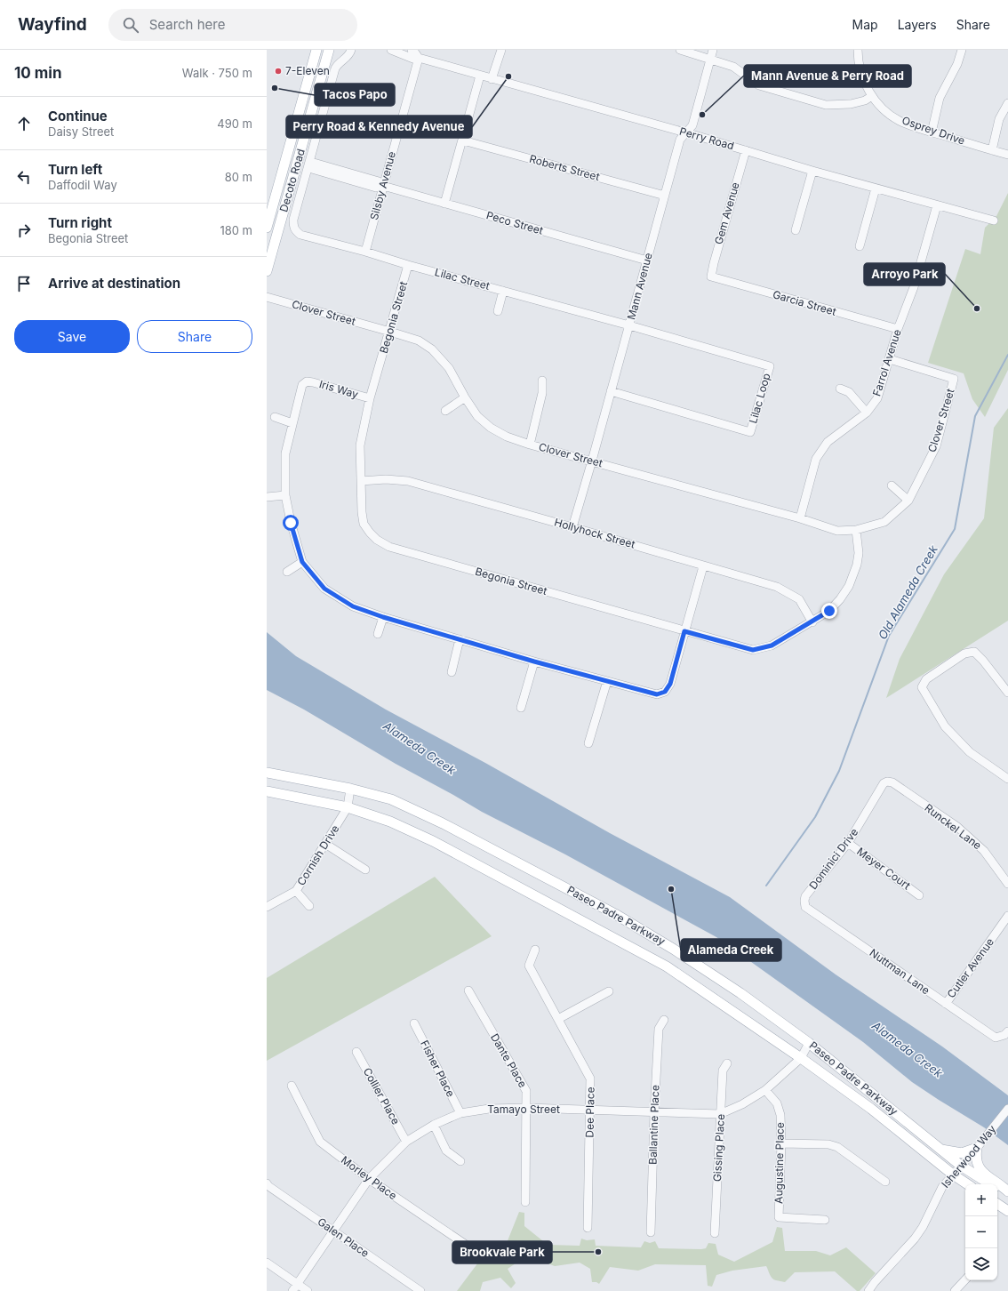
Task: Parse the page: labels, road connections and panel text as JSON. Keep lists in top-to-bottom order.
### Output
{
  "streets": {
    "main road": ["Decoto Road", "Paseo Padre Parkway"],
    "street": [
      "Osprey Drive",
      "Perry Road",
      "Roberts Street",
      "Silsby Avenue",
      "Gem Avenue",
      "Peco Street",
      "Lilac Street",
      "Mann Avenue",
      "Garcia Street",
      "Clover Street",
      "Begonia Street",
      "Farrol Avenue",
      "Iris Way",
      "Lilac Loop",
      "Hollyhock Street",
      "Runckel Lane",
      "Cornish Drive",
      "Dominici Drive",
      "Meyer Court",
      "Cutler Avenue",
      "Nuttman Lane",
      "Dante Place",
      "Fisher Place",
      "Collier Place",
      "Tamayo Street",
      "Dee Place",
      "Ballantine Place",
      "Gissing Place",
      "Isherwood Way",
      "Augustine Place",
      "Morley Place",
      "Galen Place"
    ]
  },
  "crossings": [
    ["Perry Road", "Silsby Avenue"],
    ["Perry Road", "Gem Avenue"],
    ["Perry Road", "Mann Avenue"],
    ["Perry Road", "Farrol Avenue"],
    ["Roberts Street", "Mann Avenue"],
    ["Decoto Road", "Peco Street"],
    ["Decoto Road", "Lilac Street"],
    ["Silsby Avenue", "Peco Street"],
    ["Silsby Avenue", "Lilac Street"],
    ["Gem Avenue", "Garcia Street"],
    ["Peco Street", "Mann Avenue"],
    ["Lilac Street", "Mann Avenue"],
    ["Lilac Street", "Begonia Street"],
    ["Lilac Street", "Lilac Loop"],
    ["Mann Avenue", "Clover Street"],
    ["Mann Avenue", "Lilac Loop"],
    ["Mann Avenue", "Hollyhock Street"],
    ["Garcia Street", "Farrol Avenue"],
    ["Clover Street", "Begonia Street"],
    ["Clover Street", "Farrol Avenue"],
    ["Begonia Street", "Iris Way"],
    ["Begonia Street", "Hollyhock Street"],
    ["Runckel Lane", "Dominici Drive"],
    ["Cornish Drive", "Paseo Padre Parkway"],
    ["Dominici Drive", "Meyer Court"],
    ["Dominici Drive", "Nuttman Lane"],
    ["Paseo Padre Parkway", "Tamayo Street"],
    ["Paseo Padre Parkway", "Isherwood Way"],
    ["Cutler Avenue", "Nuttman Lane"],
    ["Dante Place", "Tamayo Street"],
    ["Fisher Place", "Tamayo Street"],
    ["Collier Place", "Tamayo Street"],
    ["Tamayo Street", "Dee Place"],
    ["Tamayo Street", "Ballantine Place"],
    ["Tamayo Street", "Gissing Place"],
    ["Tamayo Street", "Augustine Place"],
    ["Tamayo Street", "Morley Place"],
    ["Tamayo Street", "Galen Place"]
  ],
  "water": ["Old Alameda Creek", "Alameda Creek"],
  "places": [
    "7-Eleven",
    "Perry Road & Kennedy Avenue",
    "Tacos Papo",
    "Mann Avenue & Perry Road",
    "Arroyo Park",
    "Alameda Creek",
    "Brookvale Park"
  ],
  "page": {
    "header": "Wayfind",
    "search": "Search here",
    "nav": ["Map", "Layers", "Share"],
    "heading": ["10 min", "Walk · 750 m"],
    "list": [
      ["Continue", "Daisy Street", "490 m"],
      ["Turn left", "Daffodil Way", "80 m"],
      ["Turn right", "Begonia Street", "180 m"],
      "Arrive at destination"
    ],
    "buttons": ["Save", "Share"],
    "map_buttons": ["+", "−"]
  }
}
